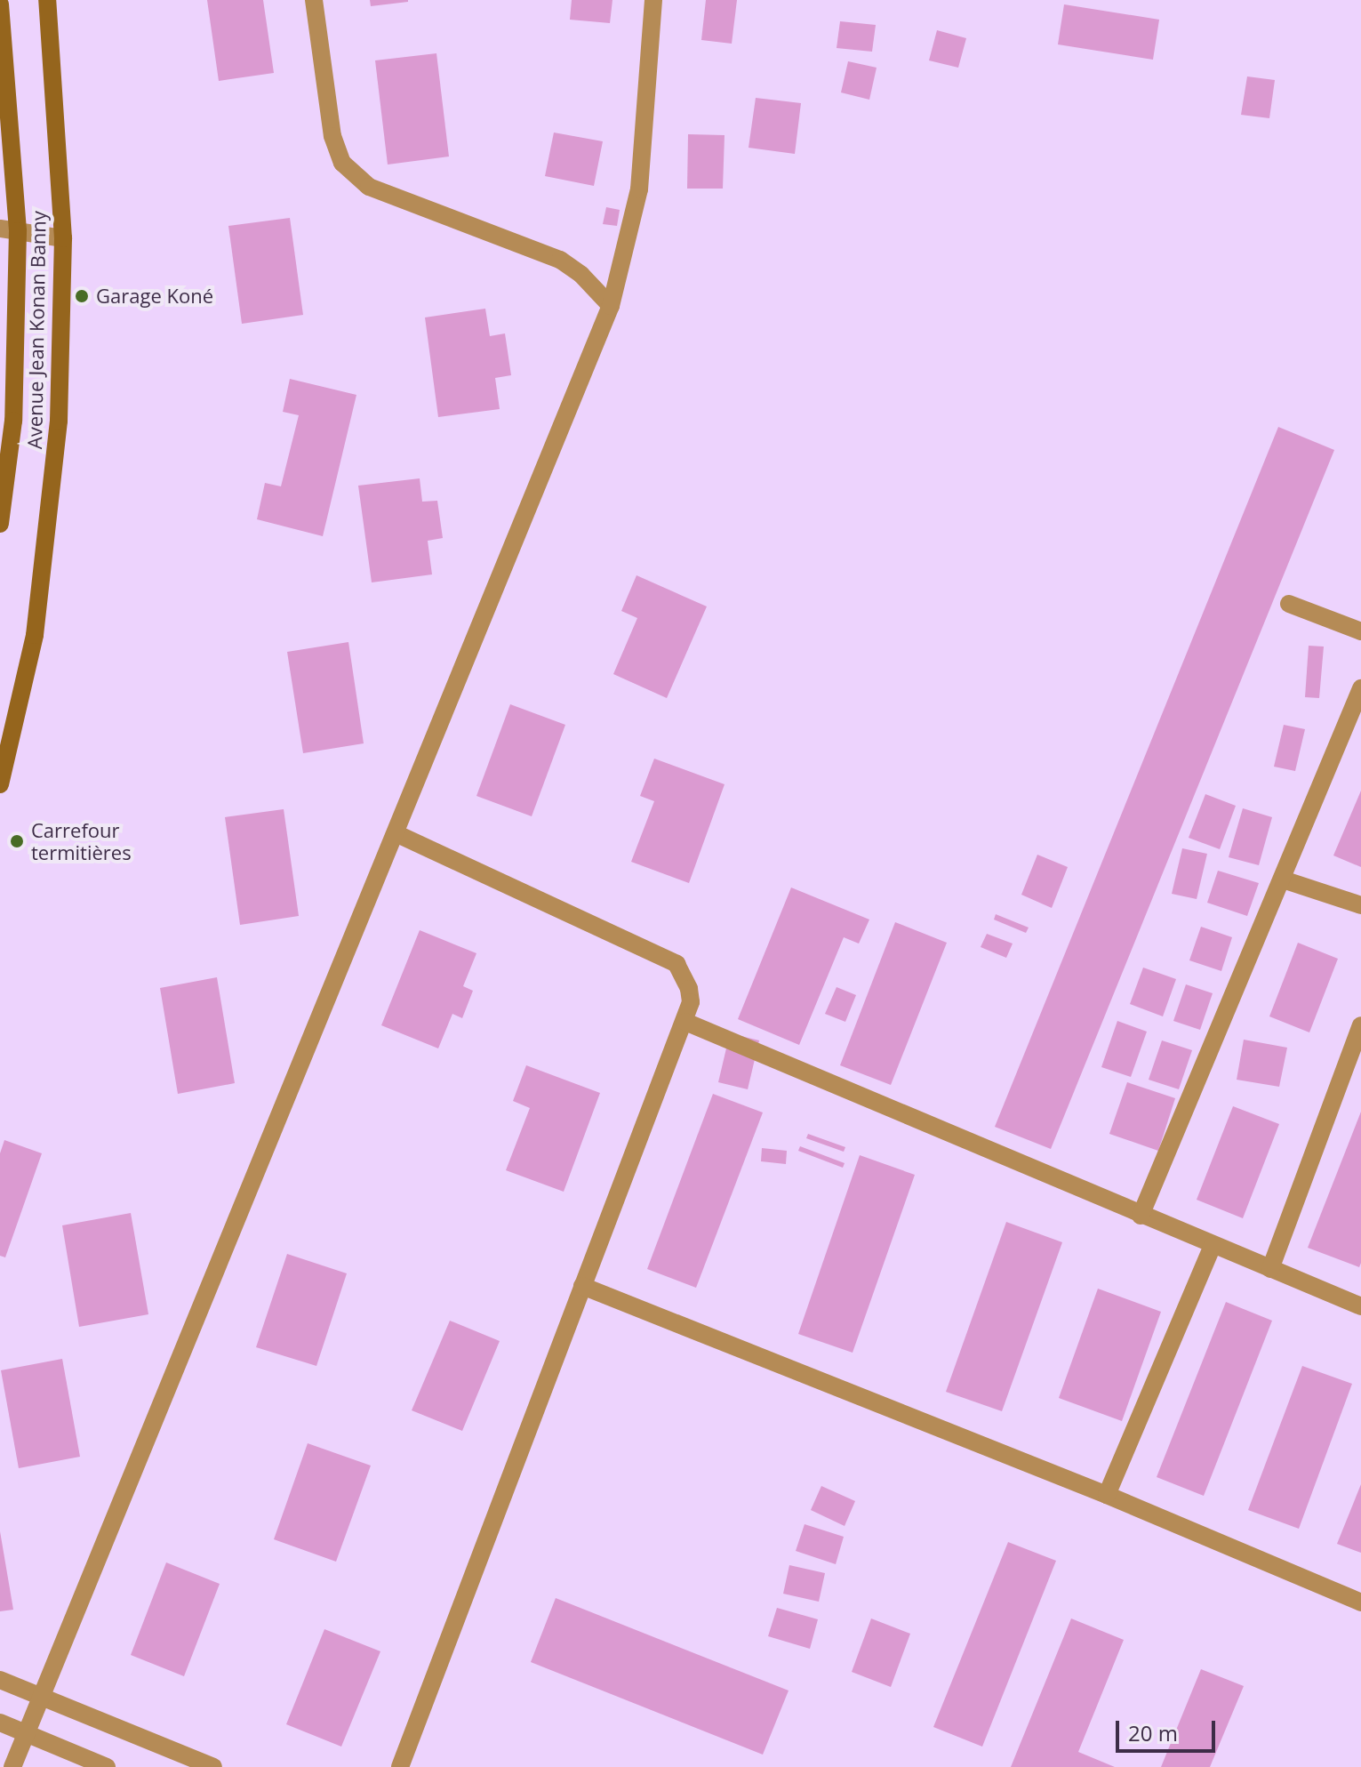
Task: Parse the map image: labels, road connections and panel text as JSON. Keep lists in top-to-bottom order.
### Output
{
  "streets": {
    "street": ["Avenue Jean Konan Banny"]
  },
  "places": ["Garage Koné", "Carrefour termitières"],
  "scale_bar": "20 m"
}
